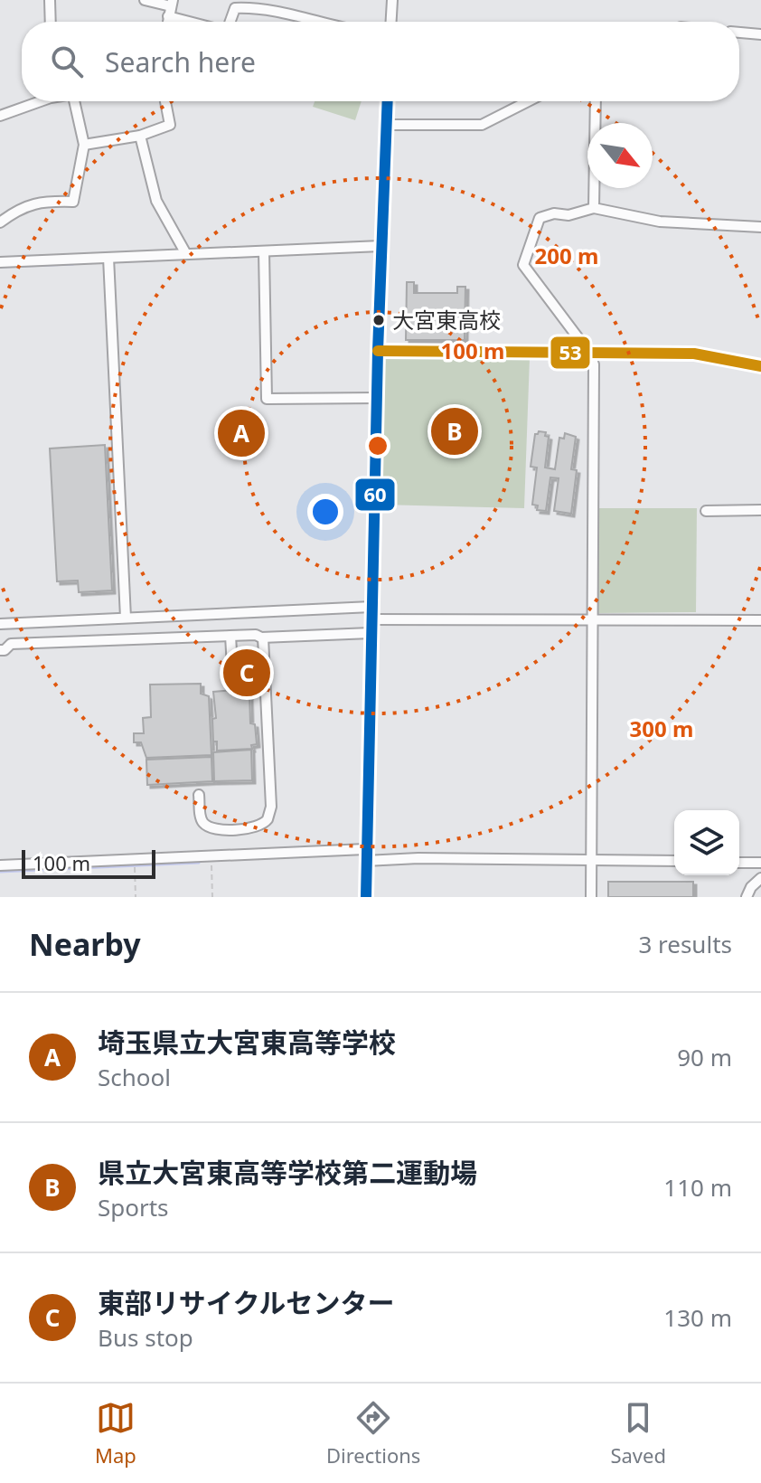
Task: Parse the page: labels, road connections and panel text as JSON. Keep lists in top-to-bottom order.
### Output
{
  "places": ["大宮東高校"],
  "lines": ["transit line 60", "transit line 53"],
  "scale_bar": "100 m",
  "north": "bottom right",
  "page": {
    "search": "Search here",
    "pins": ["B", "A", "C"],
    "scale": "100 m",
    "heading": ["Nearby", "3 results"],
    "list": [
      {
        "mark": "A",
        "name": "埼玉県立大宮東高等学校",
        "note": "School",
        "value": "90 m"
      },
      {
        "mark": "B",
        "name": "県立大宮東高等学校第二運動場",
        "note": "Sports",
        "value": "110 m"
      },
      {
        "mark": "C",
        "name": "東部リサイクルセンター",
        "note": "Bus stop",
        "value": "130 m"
      }
    ],
    "nav": ["Map", "Directions", "Saved"]
  },
  "rings": ["200 m", "100 m", "300 m"]
}
